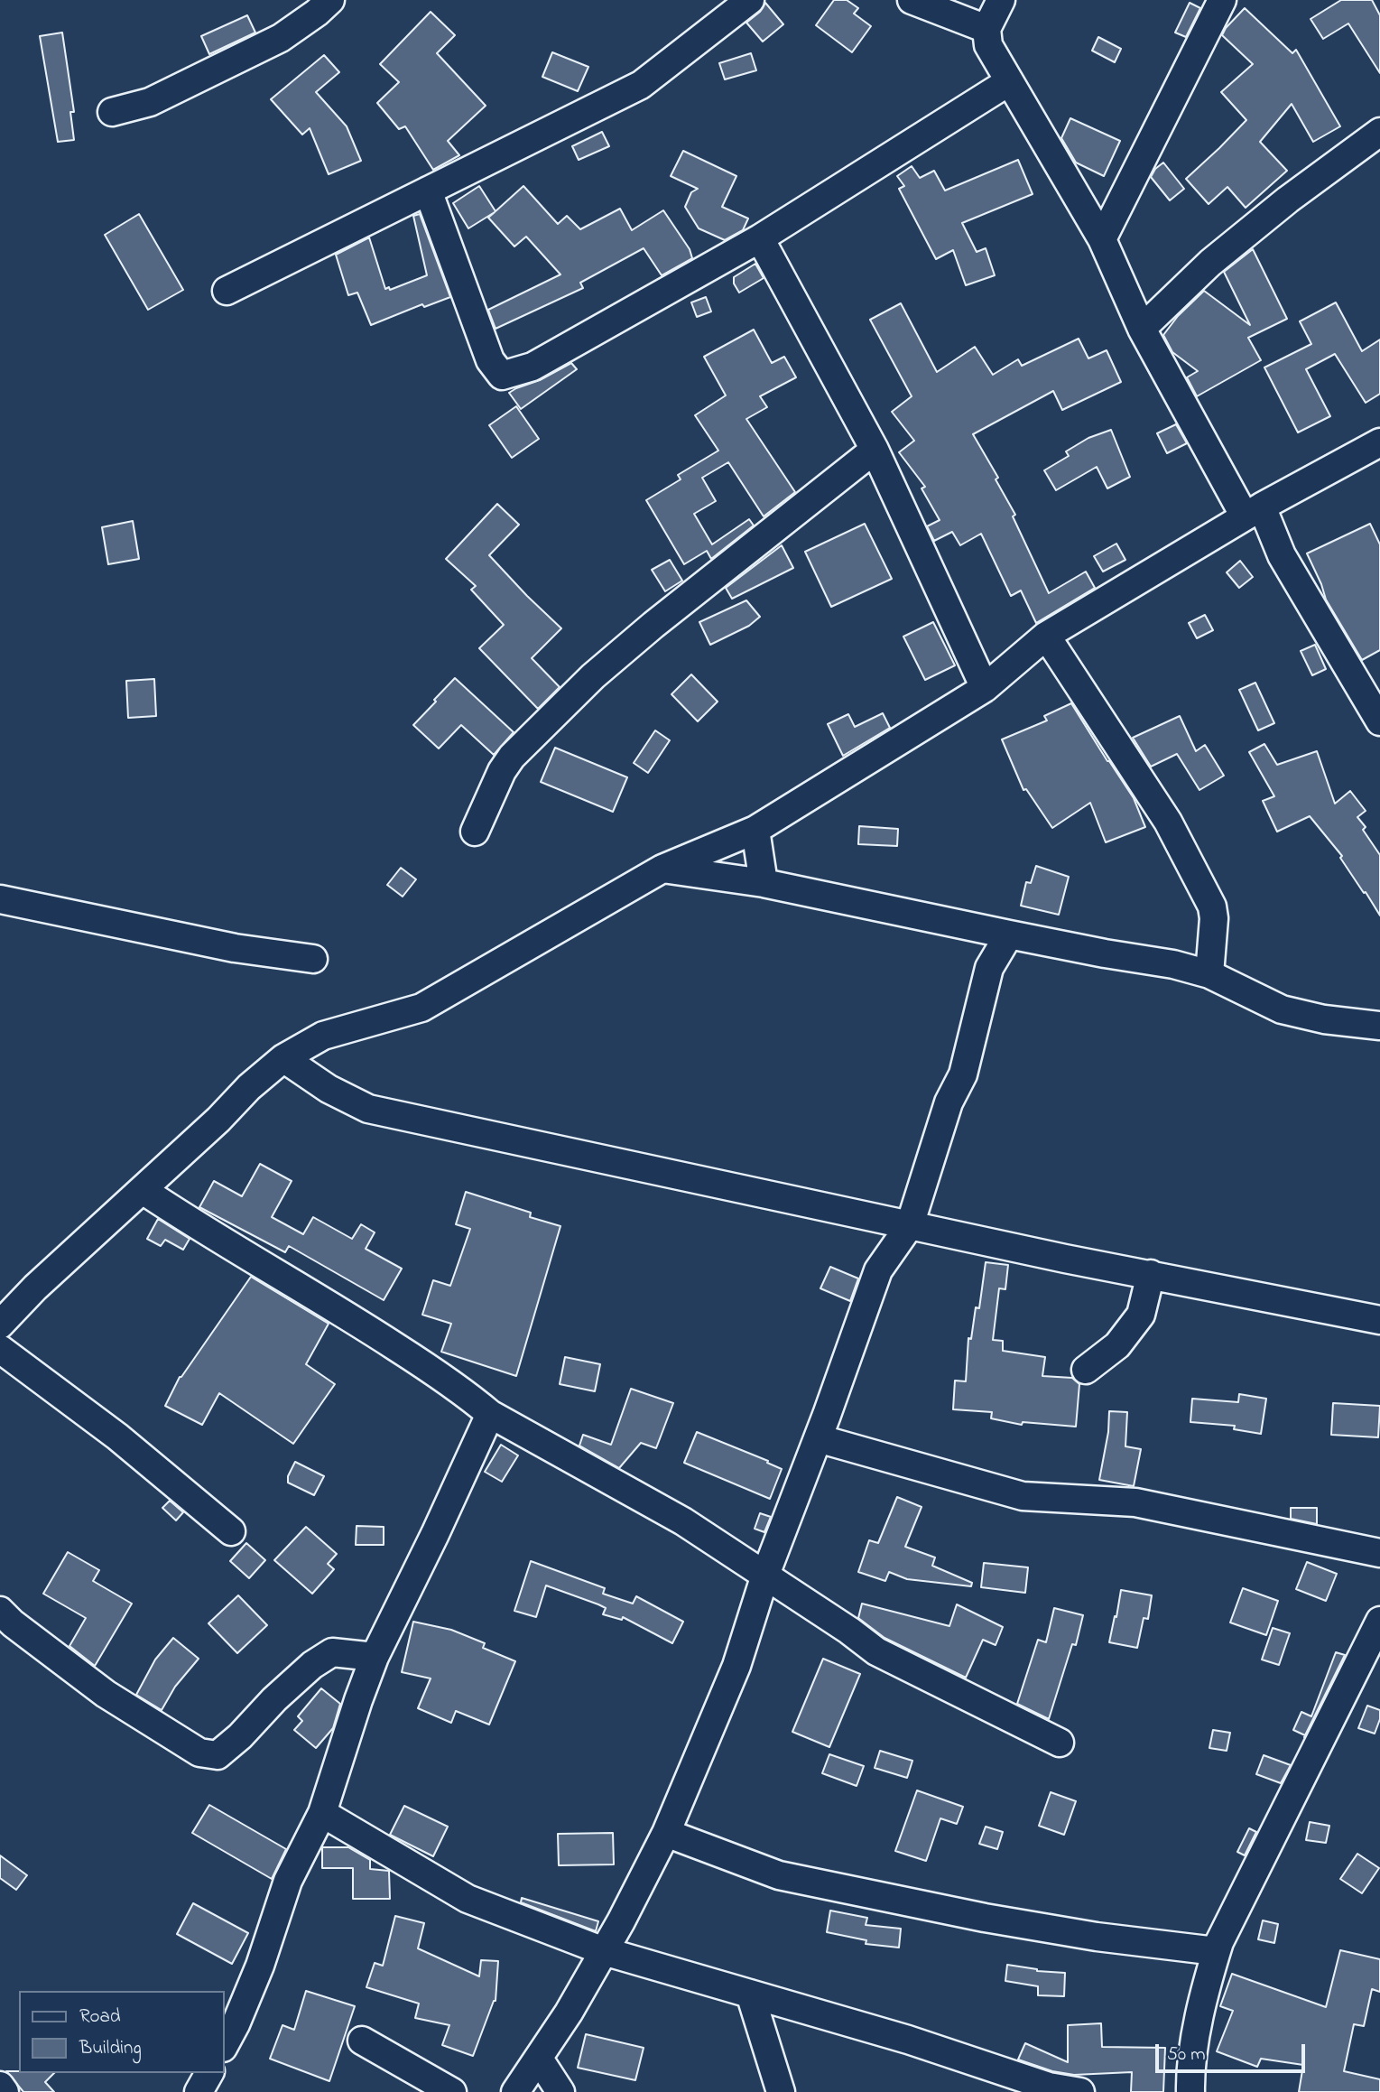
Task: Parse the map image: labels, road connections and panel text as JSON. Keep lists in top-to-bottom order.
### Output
{
  "legend": ["Road", "Building"],
  "scale_bar": "50 m"
}
